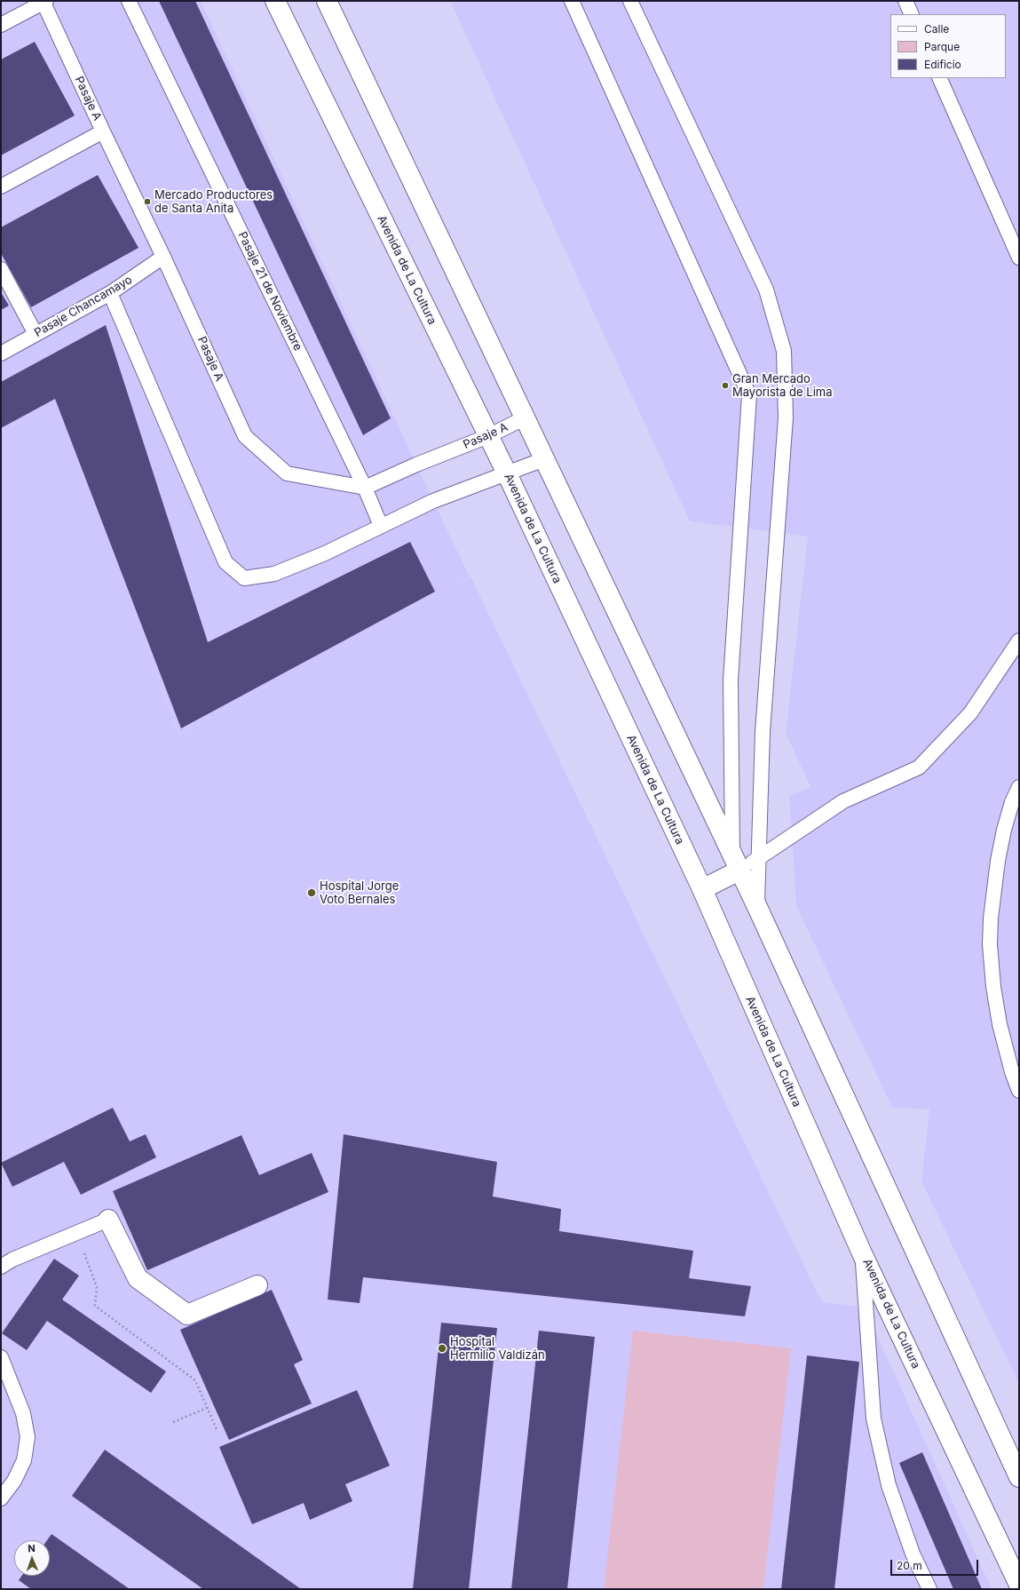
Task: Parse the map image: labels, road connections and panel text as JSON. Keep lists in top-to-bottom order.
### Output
{
  "streets": {
    "main road": ["Avenida de La Cultura"],
    "lane": ["Pasaje A", "Pasaje 21 de Noviembre", "Pasaje Chancamayo"]
  },
  "crossings": [
    ["Pasaje A", "Avenida de La Cultura"],
    ["Pasaje A", "Pasaje 21 de Noviembre"],
    ["Pasaje A", "Pasaje Chancamayo"]
  ],
  "places": [
    "Mercado Productores de Santa Anita",
    "Gran Mercado Mayorista de Lima",
    "Hospital Jorge Voto Bernales",
    "Hospital Hermilio Valdizán"
  ],
  "legend": ["Calle", "Parque", "Edificio"],
  "scale_bar": "20 m",
  "north": "top"
}
